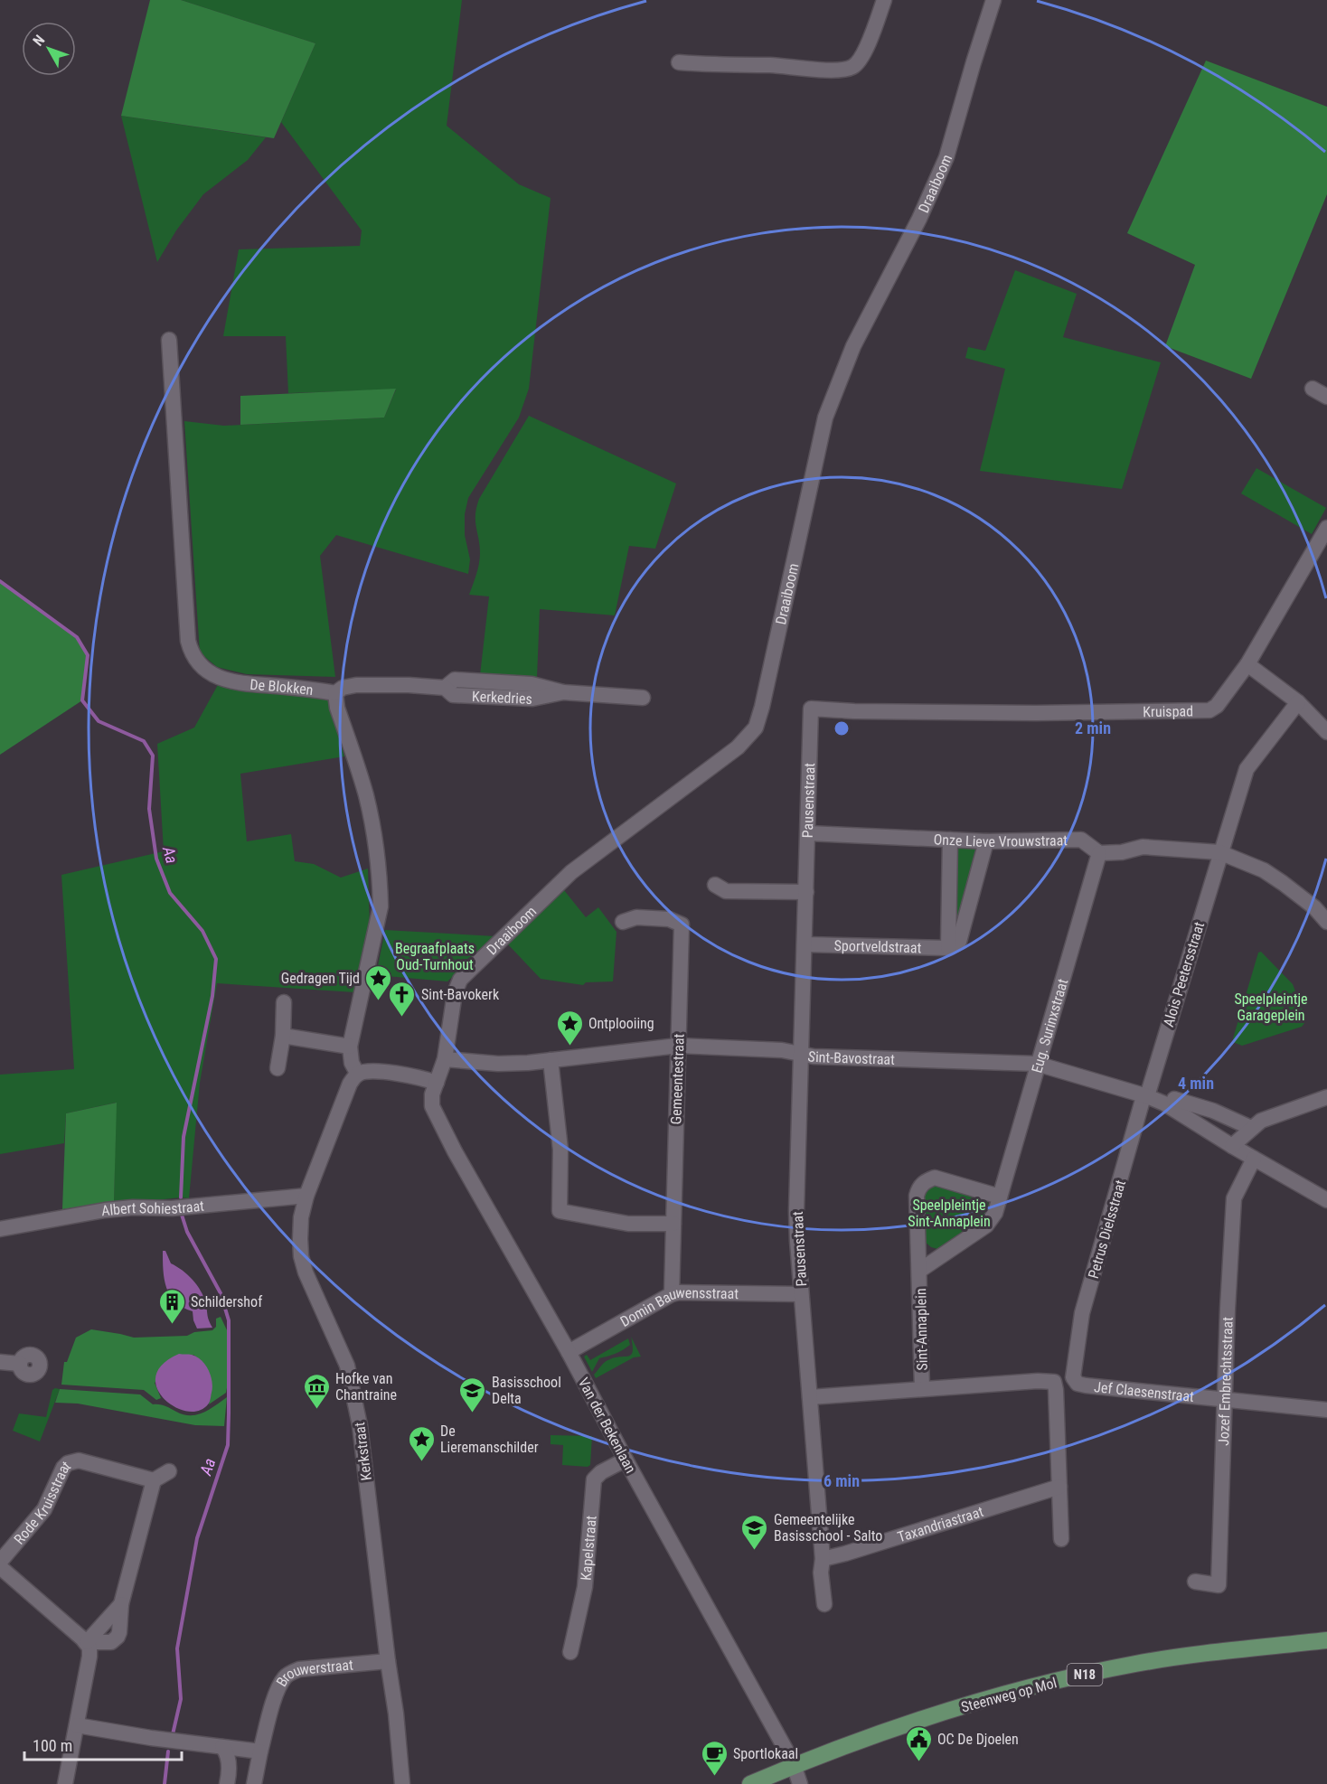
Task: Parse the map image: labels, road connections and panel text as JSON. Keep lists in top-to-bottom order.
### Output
{
  "streets": {
    "main road": ["N18", "Steenweg op Mol"],
    "street": [
      "Draaiboom",
      "De Blokken",
      "Kerkedries",
      "Kruispad",
      "Pausenstraat",
      "Onze Lieve Vrouwstraat",
      "Sportveldstraat",
      "Alois Peetersstraat",
      "Eug. Surinxstraat",
      "Sint-Bavostraat",
      "Gemeentestraat",
      "Albert Sohiestraat",
      "Petrus Dielsstraat",
      "Domin Bauwensstraat",
      "Sint-Annaplein",
      "Jozef Embrechtsstraat",
      "Jef Claesenstraat",
      "Van der Bekenlaan",
      "Kerkstraat",
      "Rode Kruisstraat",
      "Taxandriastraat",
      "Kapelstraat",
      "Brouwerstraat"
    ]
  },
  "crossings": [
    ["Draaiboom", "Sint-Bavostraat"],
    ["Draaiboom", "Van der Bekenlaan"],
    ["De Blokken", "Kerkedries"],
    ["Kruispad", "Pausenstraat"],
    ["Pausenstraat", "Onze Lieve Vrouwstraat"],
    ["Pausenstraat", "Sportveldstraat"],
    ["Pausenstraat", "Sint-Bavostraat"],
    ["Pausenstraat", "Domin Bauwensstraat"],
    ["Pausenstraat", "Taxandriastraat"],
    ["Onze Lieve Vrouwstraat", "Eug. Surinxstraat"],
    ["Alois Peetersstraat", "Sint-Bavostraat"],
    ["Alois Peetersstraat", "Petrus Dielsstraat"],
    ["Eug. Surinxstraat", "Sint-Bavostraat"],
    ["Eug. Surinxstraat", "Sint-Annaplein"],
    ["Sint-Bavostraat", "Gemeentestraat"],
    ["Sint-Bavostraat", "Petrus Dielsstraat"],
    ["Sint-Bavostraat", "Jozef Embrechtsstraat"],
    ["Gemeentestraat", "Domin Bauwensstraat"],
    ["Albert Sohiestraat", "Kerkstraat"],
    ["Petrus Dielsstraat", "Jef Claesenstraat"],
    ["Domin Bauwensstraat", "Van der Bekenlaan"],
    ["Jozef Embrechtsstraat", "Jef Claesenstraat"],
    ["Van der Bekenlaan", "Kapelstraat"],
    ["Van der Bekenlaan", "N18"],
    ["Van der Bekenlaan", "Steenweg op Mol"],
    ["Kerkstraat", "Brouwerstraat"],
    ["N18", "Steenweg op Mol"]
  ],
  "water": ["Aa"],
  "parks": ["Begraafplaats Oud-Turnhout", "Speelpleintje Garageplein", "Speelpleintje Sint-Annaplein"],
  "places": {
    "place": ["Gedragen Tijd", "Ontplooiing", "De Lieremanschilder"],
    "church": ["Sint-Bavokerk"],
    "building": ["Schildershof"],
    "museum": ["Hofke van Chantraine"],
    "school or university": ["Basisschool Delta", "Gemeentelijke Basisschool - Salto"],
    "public building": ["OC De Djoelen"],
    "cafe": ["Sportlokaal"]
  },
  "scale_bar": "100 m",
  "north": "top left",
  "rings": ["2 min", "4 min", "6 min"]
}
